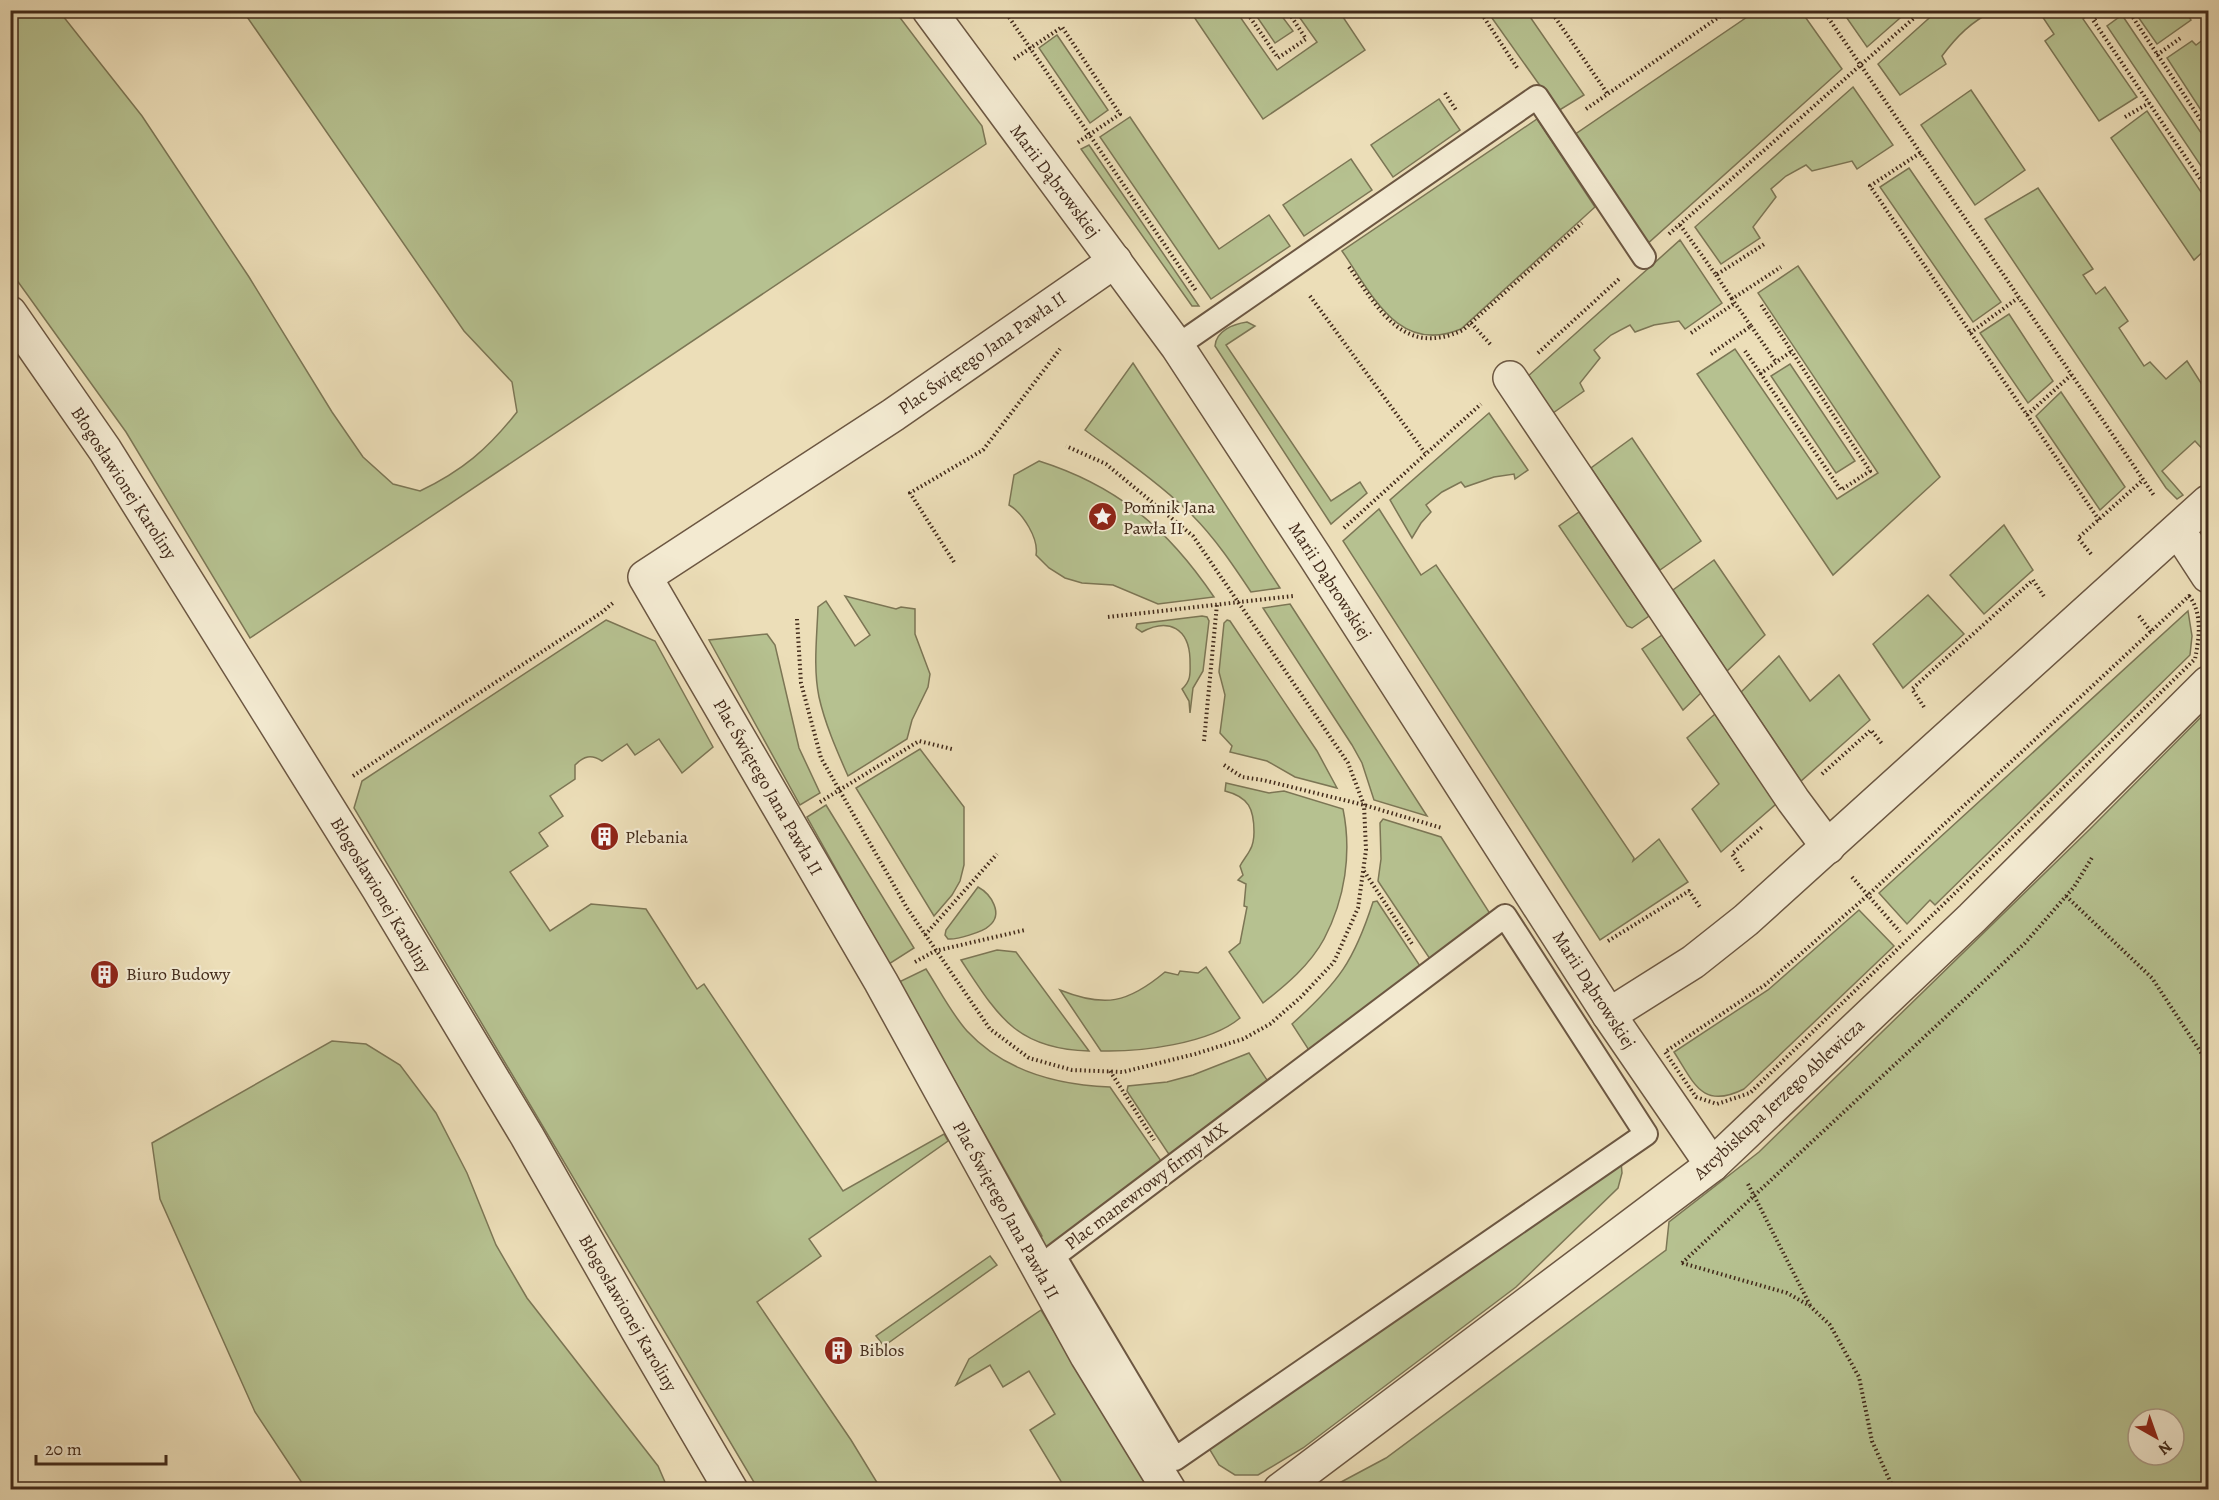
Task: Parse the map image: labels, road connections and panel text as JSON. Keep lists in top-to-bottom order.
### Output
{
  "streets": {
    "street": [
      "Marii Dąbrowskiej",
      "Plac Świętego Jana Pawła II",
      "Błogosławionej Karoliny",
      "Arcybiskupa Jerzego Ablewicza"
    ],
    "lane": ["Plac manewrowy firmy MX"]
  },
  "crossings": [
    ["Marii Dąbrowskiej", "Plac Świętego Jana Pawła II"],
    ["Marii Dąbrowskiej", "Arcybiskupa Jerzego Ablewicza"]
  ],
  "places": {
    "place": ["Pomnik Jana Pawła II"],
    "building": ["Plebania", "Biuro Budowy", "Biblos"]
  },
  "scale_bar": "20 m",
  "north": "bottom right"
}
